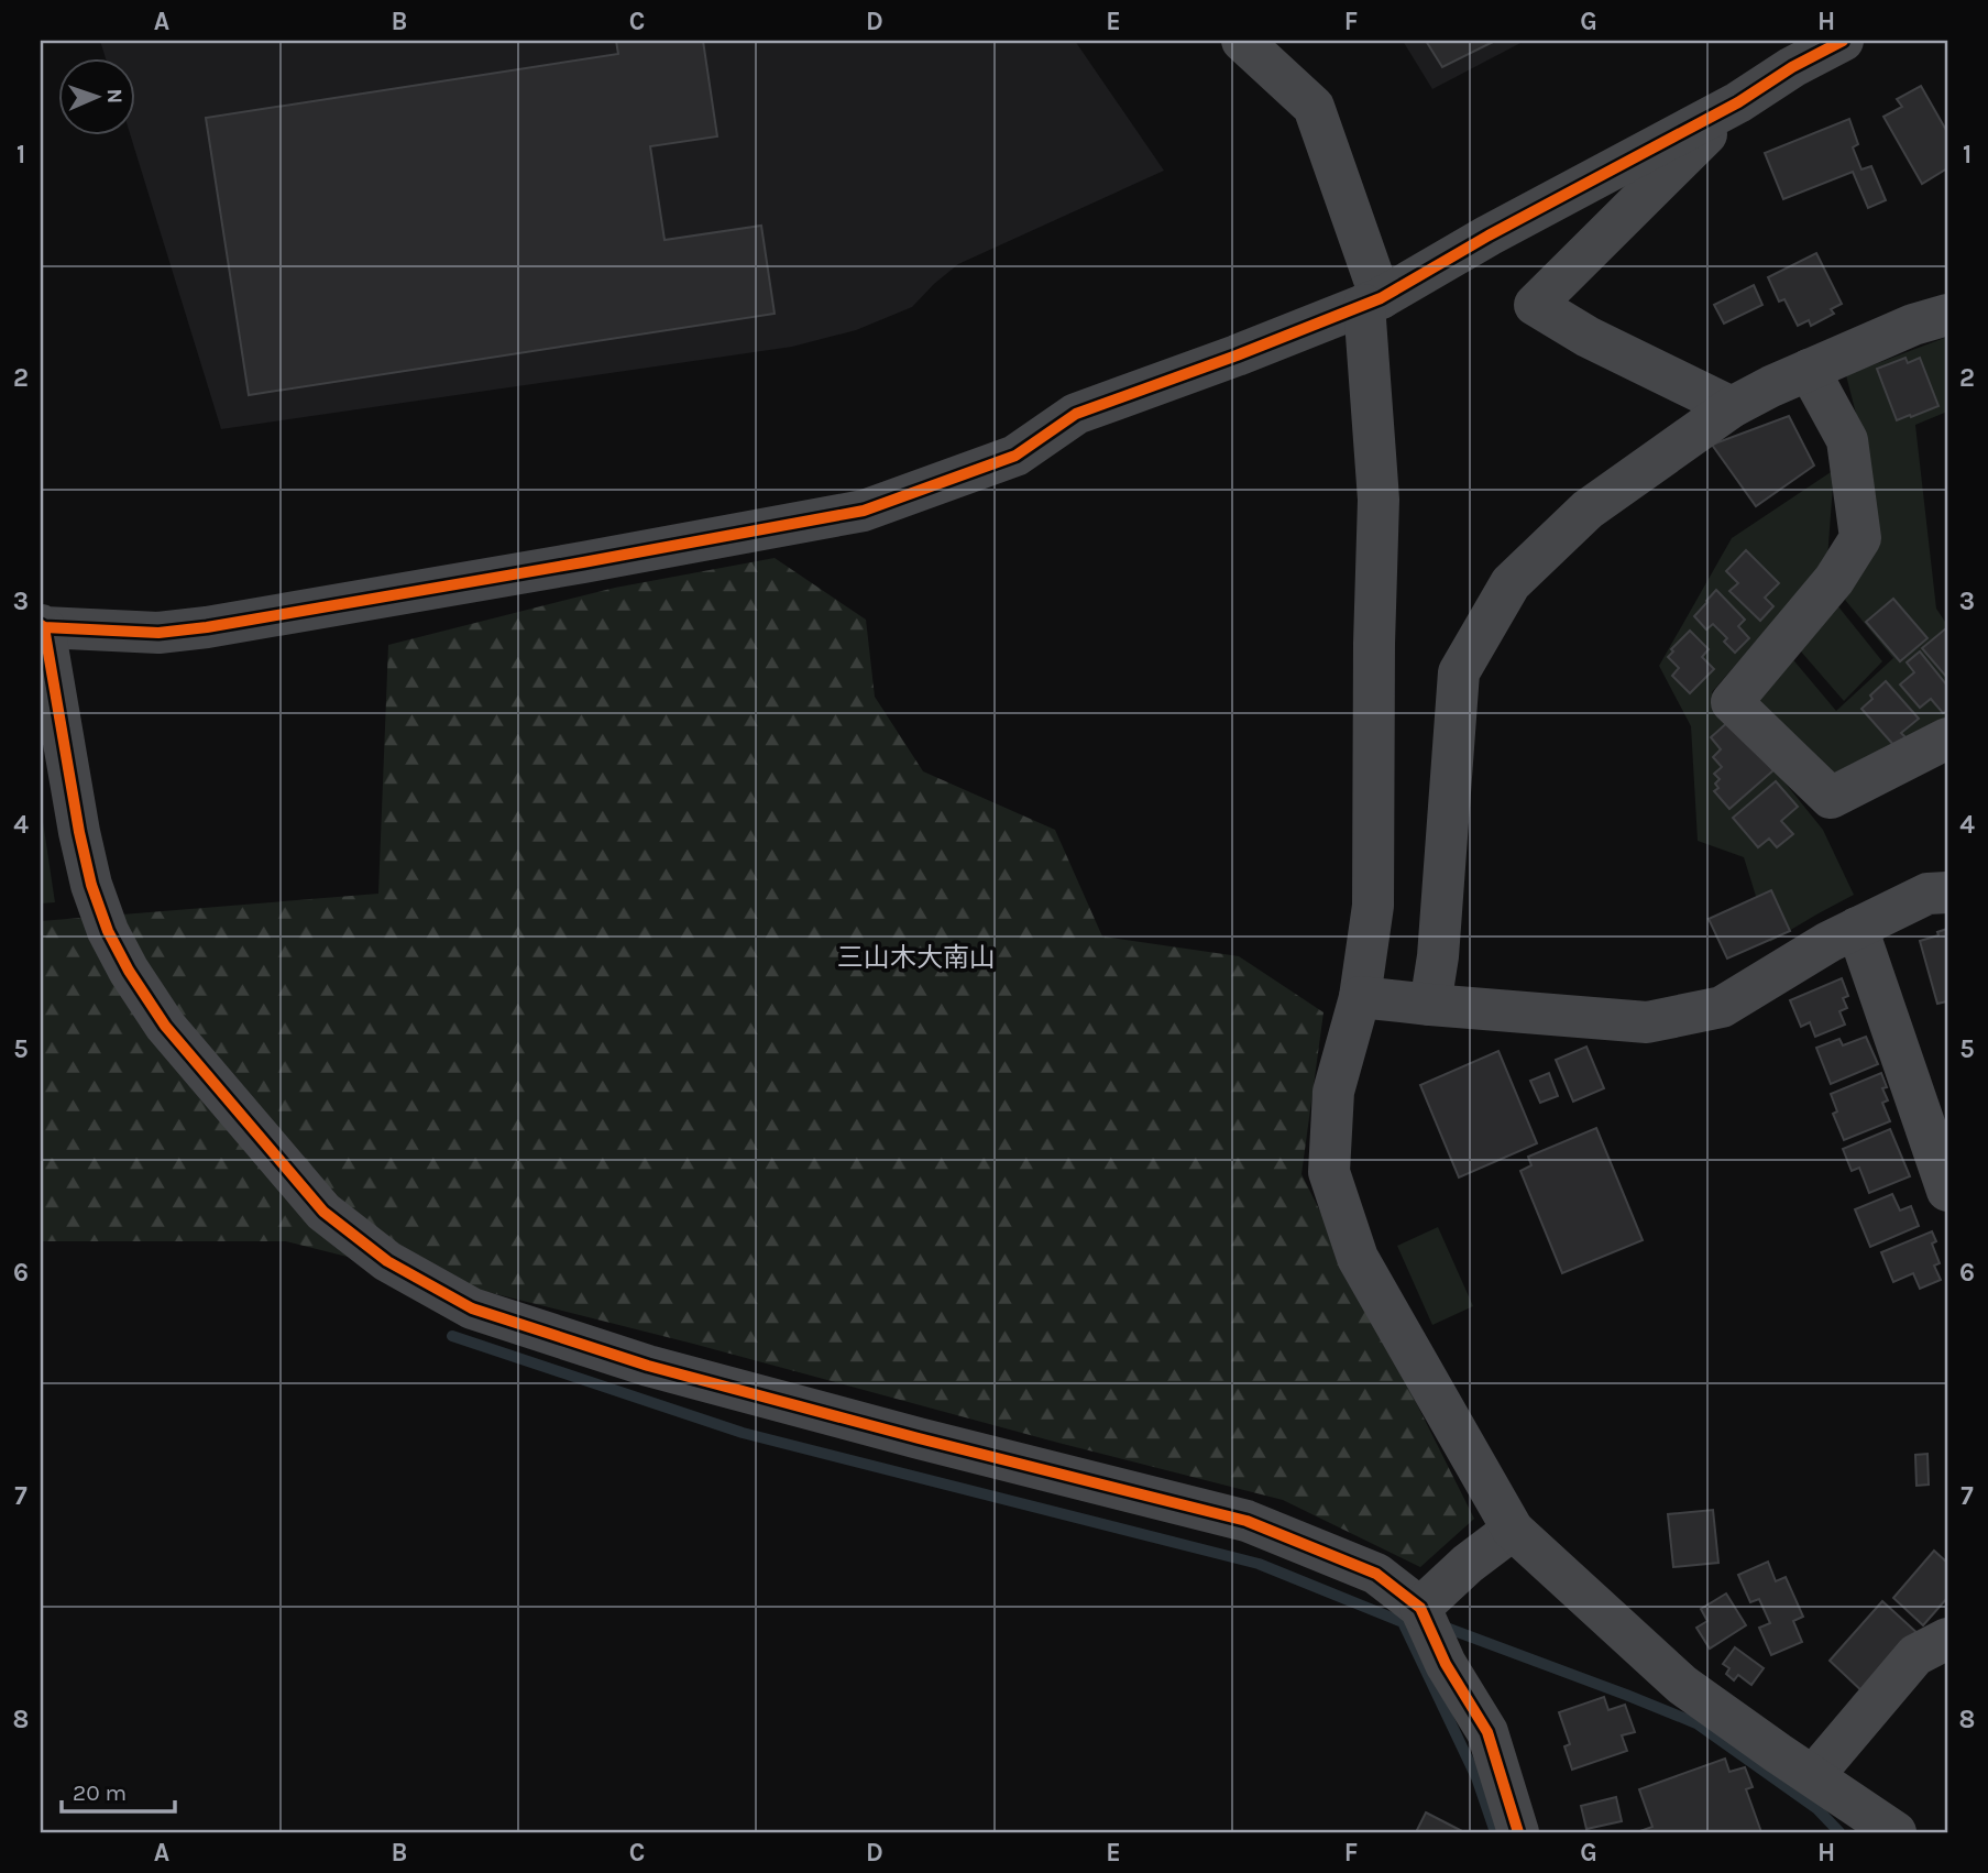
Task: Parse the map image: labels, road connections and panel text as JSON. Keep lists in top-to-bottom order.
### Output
{
  "districts": ["三山木大南山"],
  "scale_bar": "20 m",
  "north": "right",
  "grid": {
    "columns": [
      "A",
      "B",
      "C",
      "D",
      "E",
      "F",
      "G",
      "H"
    ],
    "rows": [
      "1",
      "2",
      "3",
      "4",
      "5",
      "6",
      "7",
      "8"
    ]
  }
}
